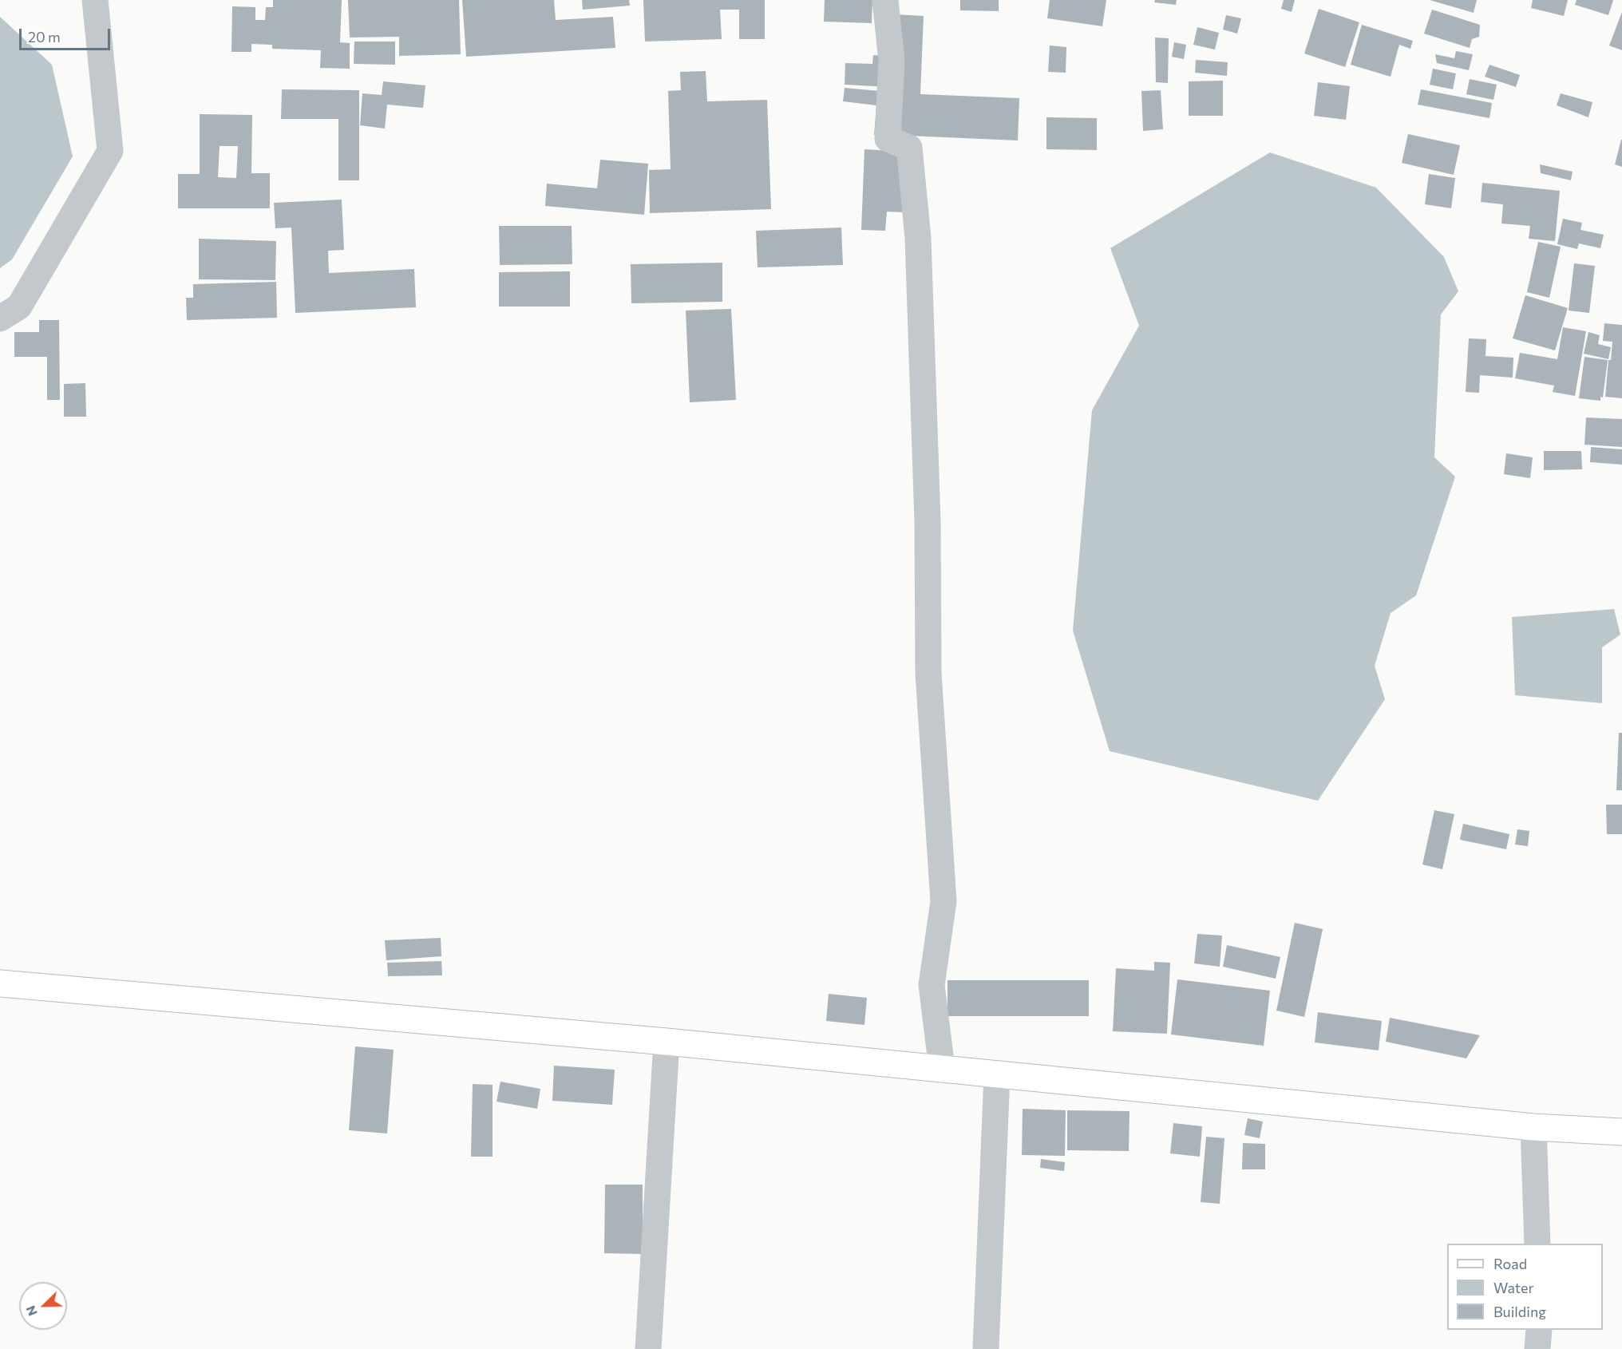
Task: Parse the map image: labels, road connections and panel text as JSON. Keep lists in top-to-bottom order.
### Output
{
  "legend": ["Road", "Water", "Building"],
  "scale_bar": "20 m",
  "north": "bottom left"
}
